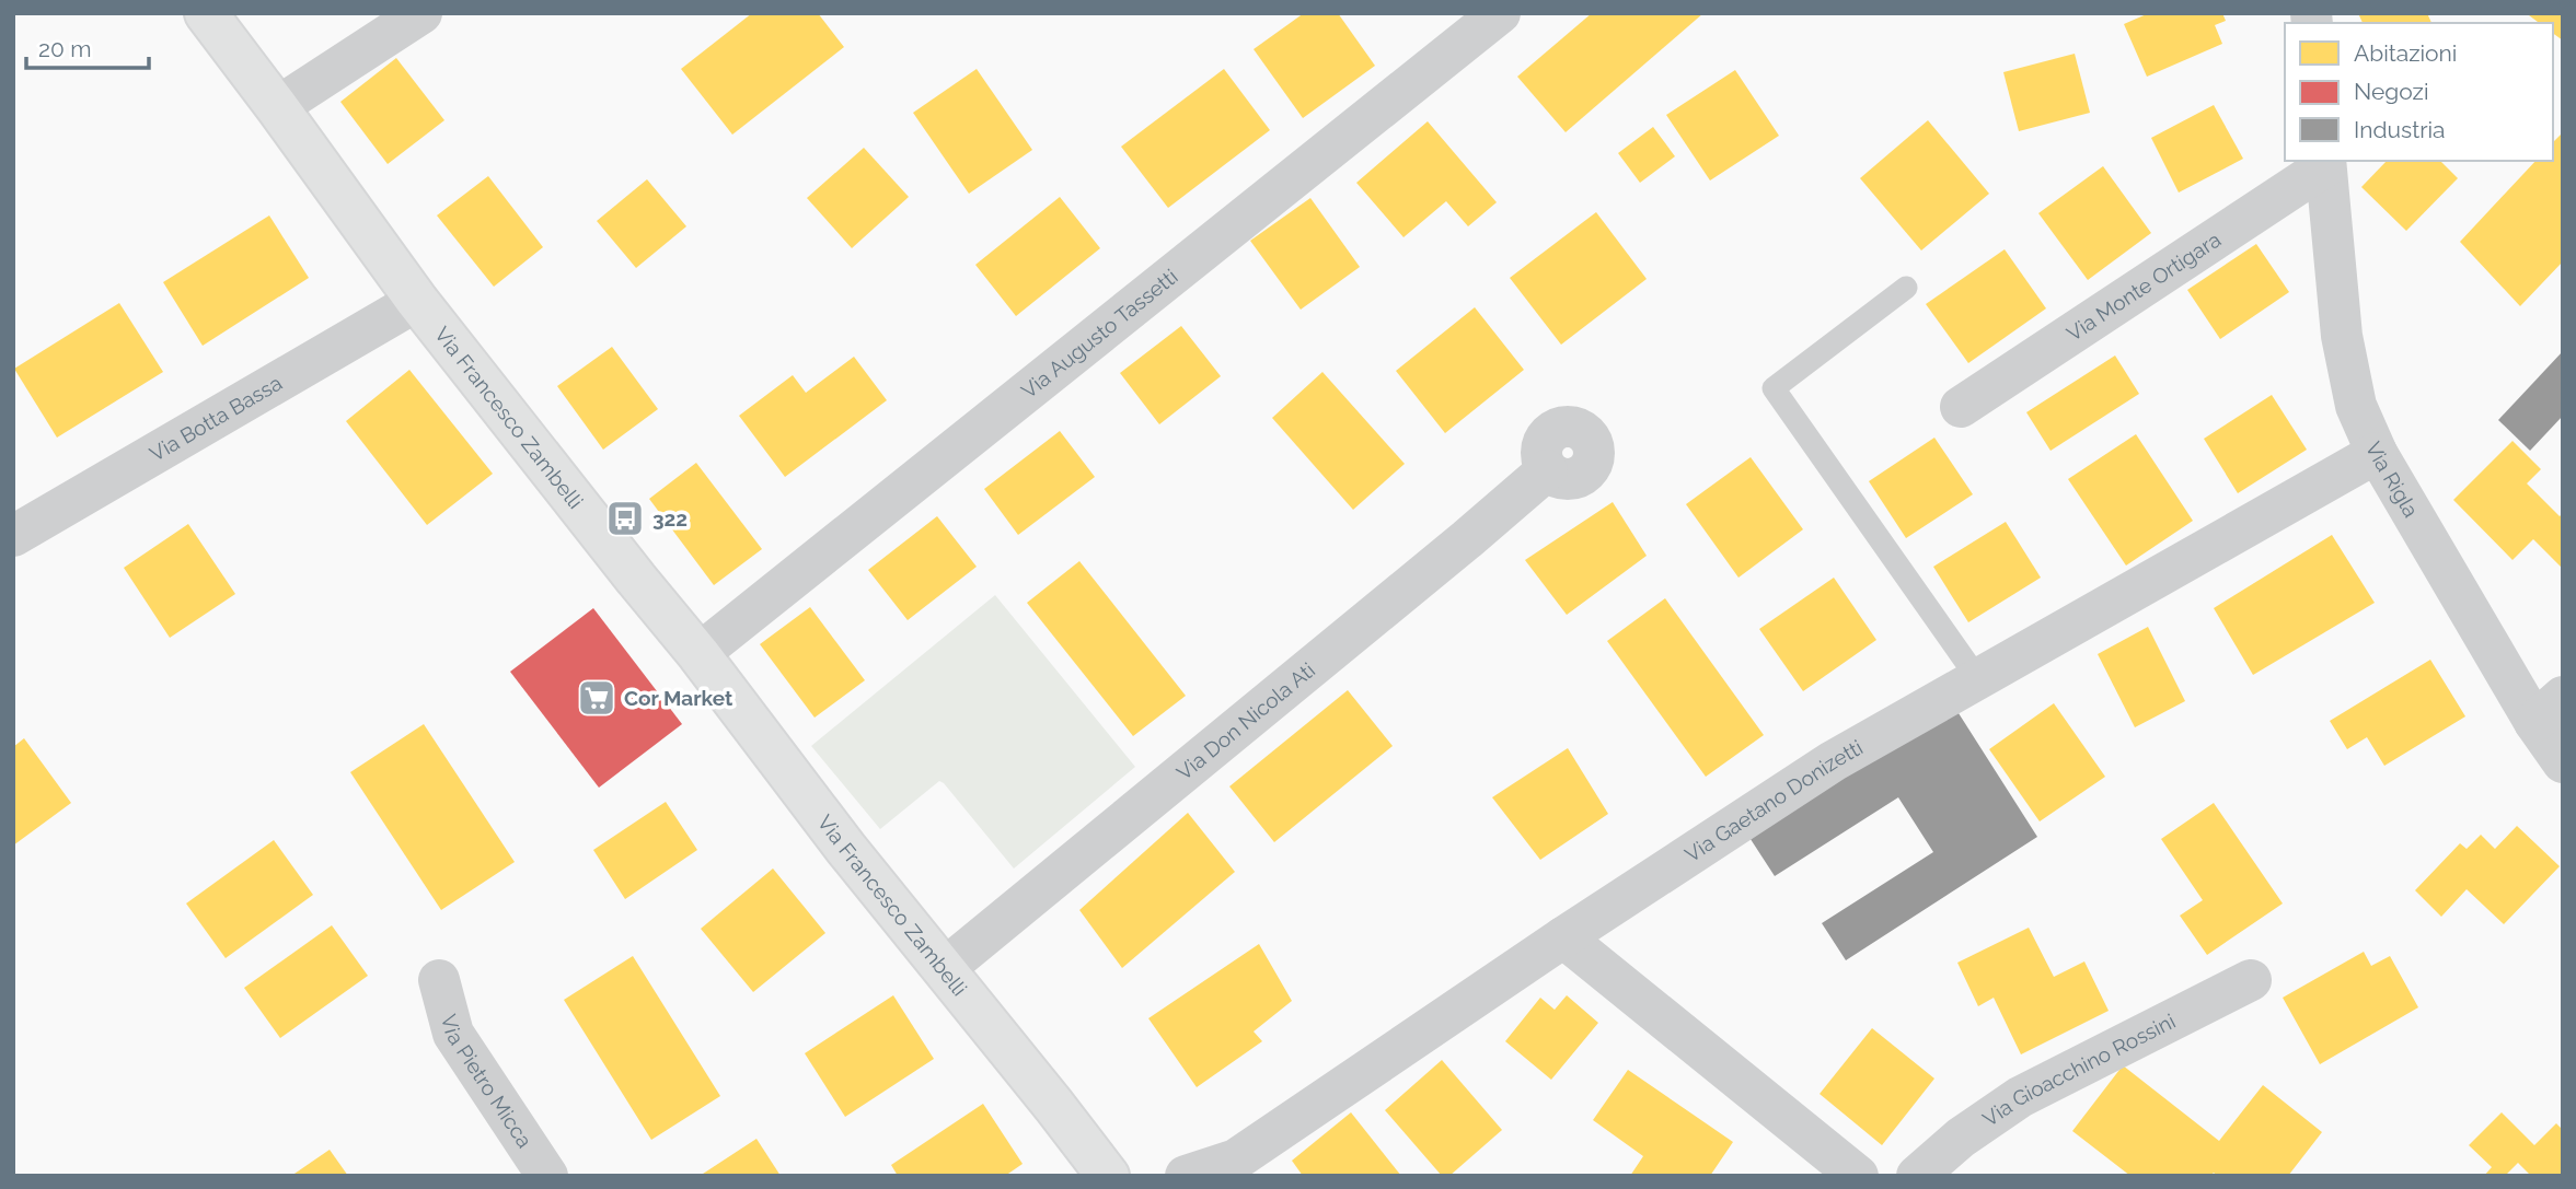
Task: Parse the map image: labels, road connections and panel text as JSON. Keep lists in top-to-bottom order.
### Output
{
  "streets": {
    "main road": ["Via Francesco Zambelli"],
    "street": [
      "Via Monte Ortigara",
      "Via Augusto Tassetti",
      "Via Botta Bassa",
      "Via Rigla",
      "Via Don Nicola Ati",
      "Via Gaetano Donizetti",
      "Via Gioacchino Rossini",
      "Via Pietro Micca"
    ]
  },
  "crossings": [
    ["Via Monte Ortigara", "Via Rigla"],
    ["Via Augusto Tassetti", "Via Francesco Zambelli"],
    ["Via Botta Bassa", "Via Francesco Zambelli"],
    ["Via Francesco Zambelli", "Via Don Nicola Ati"],
    ["Via Rigla", "Via Gaetano Donizetti"]
  ],
  "places": {
    "bus stop": ["322"],
    "supermarket": ["Cor Market"]
  },
  "legend": ["Abitazioni", "Negozi", "Industria"],
  "scale_bar": "20 m"
}
